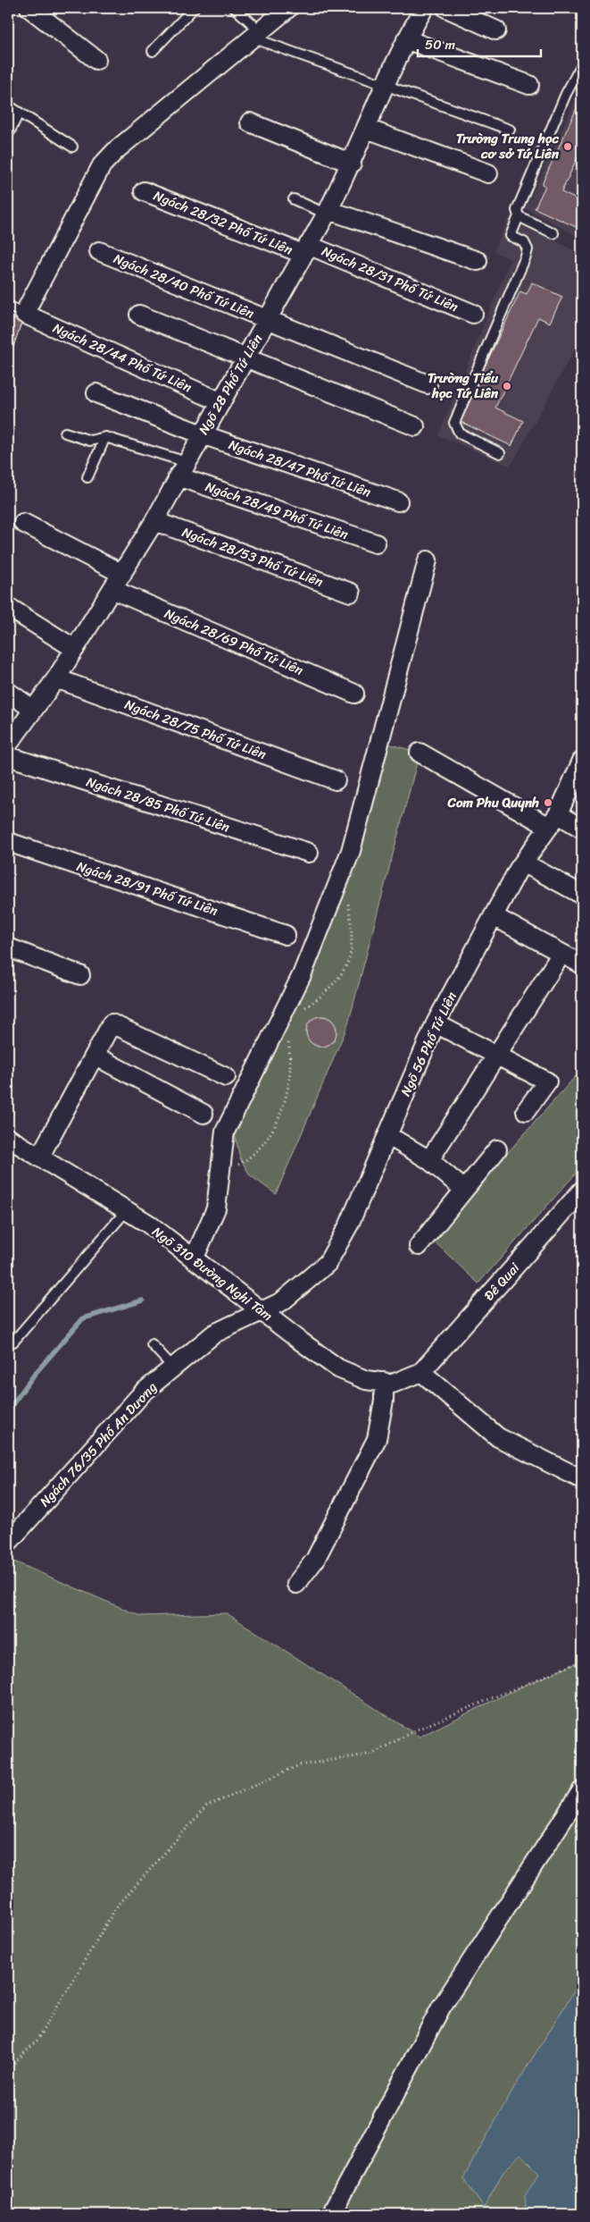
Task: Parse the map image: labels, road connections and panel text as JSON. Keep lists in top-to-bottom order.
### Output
{
  "streets": {
    "street": [
      "Ngách 28/32 Phố Tứ Liên",
      "Ngách 28/31 Phố Tứ Liên",
      "Ngách 28/40 Phố Tứ Liên",
      "Ngách 28/44 Phố Tứ Liên",
      "Ngõ 28 Phố Tứ Liên",
      "Ngách 28/47 Phố Tứ Liên",
      "Ngách 28/49 Phố Tứ Liên",
      "Ngách 28/53 Phố Tứ Liên",
      "Ngách 28/69 Phố Tứ Liên",
      "Ngách 28/75 Phố Tứ Liên",
      "Ngách 28/85 Phố Tứ Liên",
      "Ngách 28/91 Phố Tứ Liên",
      "Ngõ 56 Phố Tứ Liên",
      "Ngõ 310 Đường Nghi Tàm",
      "Đê Quai",
      "Ngách 76/35 Phố An Dương"
    ]
  },
  "crossings": [
    ["Ngách 28/32 Phố Tứ Liên", "Ngách 28/31 Phố Tứ Liên"],
    ["Ngách 28/32 Phố Tứ Liên", "Ngõ 28 Phố Tứ Liên"],
    ["Ngách 28/31 Phố Tứ Liên", "Ngõ 28 Phố Tứ Liên"],
    ["Ngách 28/40 Phố Tứ Liên", "Ngõ 28 Phố Tứ Liên"],
    ["Ngách 28/44 Phố Tứ Liên", "Ngõ 28 Phố Tứ Liên"],
    ["Ngõ 28 Phố Tứ Liên", "Ngách 28/47 Phố Tứ Liên"],
    ["Ngõ 28 Phố Tứ Liên", "Ngách 28/49 Phố Tứ Liên"],
    ["Ngõ 28 Phố Tứ Liên", "Ngách 28/53 Phố Tứ Liên"],
    ["Ngõ 28 Phố Tứ Liên", "Ngách 28/69 Phố Tứ Liên"],
    ["Ngõ 28 Phố Tứ Liên", "Ngách 28/75 Phố Tứ Liên"],
    ["Ngõ 56 Phố Tứ Liên", "Ngõ 310 Đường Nghi Tàm"],
    ["Ngõ 56 Phố Tứ Liên", "Ngách 76/35 Phố An Dương"],
    ["Ngõ 310 Đường Nghi Tàm", "Đê Quai"],
    ["Ngõ 310 Đường Nghi Tàm", "Ngách 76/35 Phố An Dương"]
  ],
  "places": ["Trường Trung học cơ sở Tứ Liên", "Trường Tiểu học Tứ Liên", "Com Phu Quynh"],
  "scale_bar": "50 m"
}
